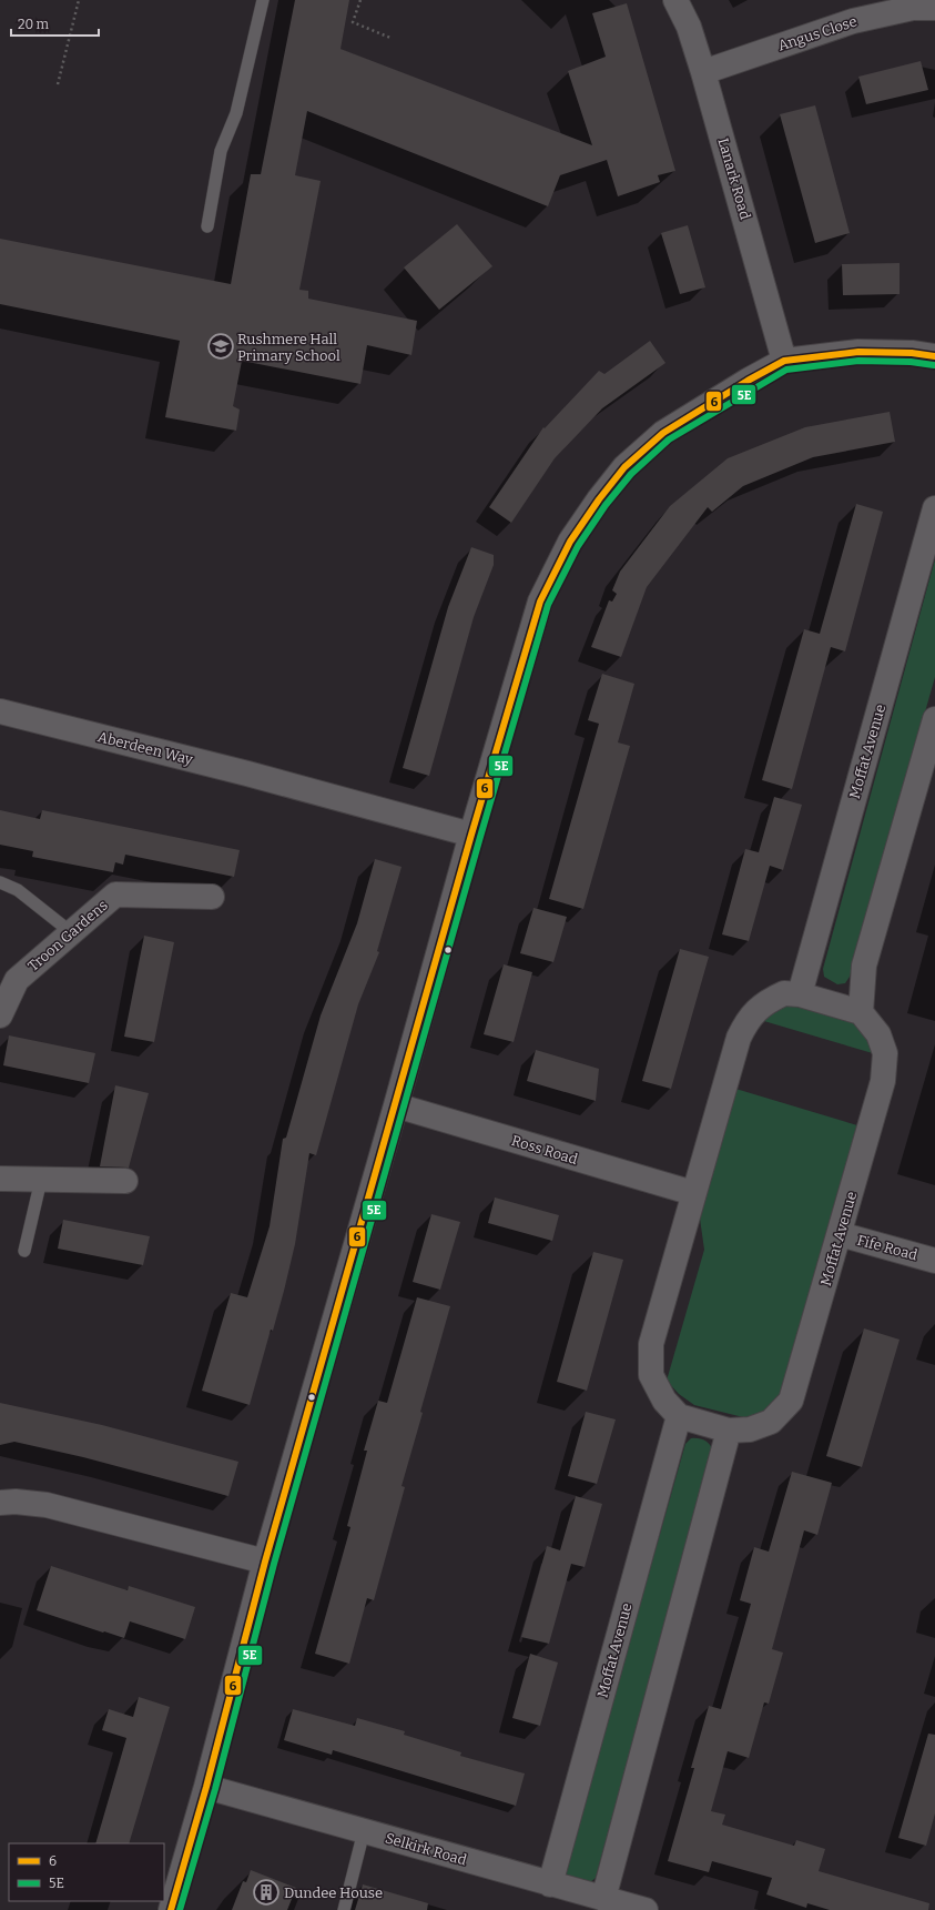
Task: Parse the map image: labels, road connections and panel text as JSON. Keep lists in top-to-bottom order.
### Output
{
  "streets": {
    "street": [
      "Angus Close",
      "Lanark Road",
      "Aberdeen Way",
      "Moffat Avenue",
      "Troon Gardens",
      "Ross Road",
      "Fife Road",
      "Selkirk Road"
    ]
  },
  "crossings": [
    ["Angus Close", "Lanark Road"],
    ["Moffat Avenue", "Ross Road"],
    ["Moffat Avenue", "Fife Road"],
    ["Moffat Avenue", "Selkirk Road"]
  ],
  "places": {
    "school or university": ["Rushmere Hall Primary School"],
    "building": ["Dundee House"]
  },
  "lines": ["transit line 6", "transit line 5E"],
  "legend": ["6", "5E"],
  "scale_bar": "20 m"
}
